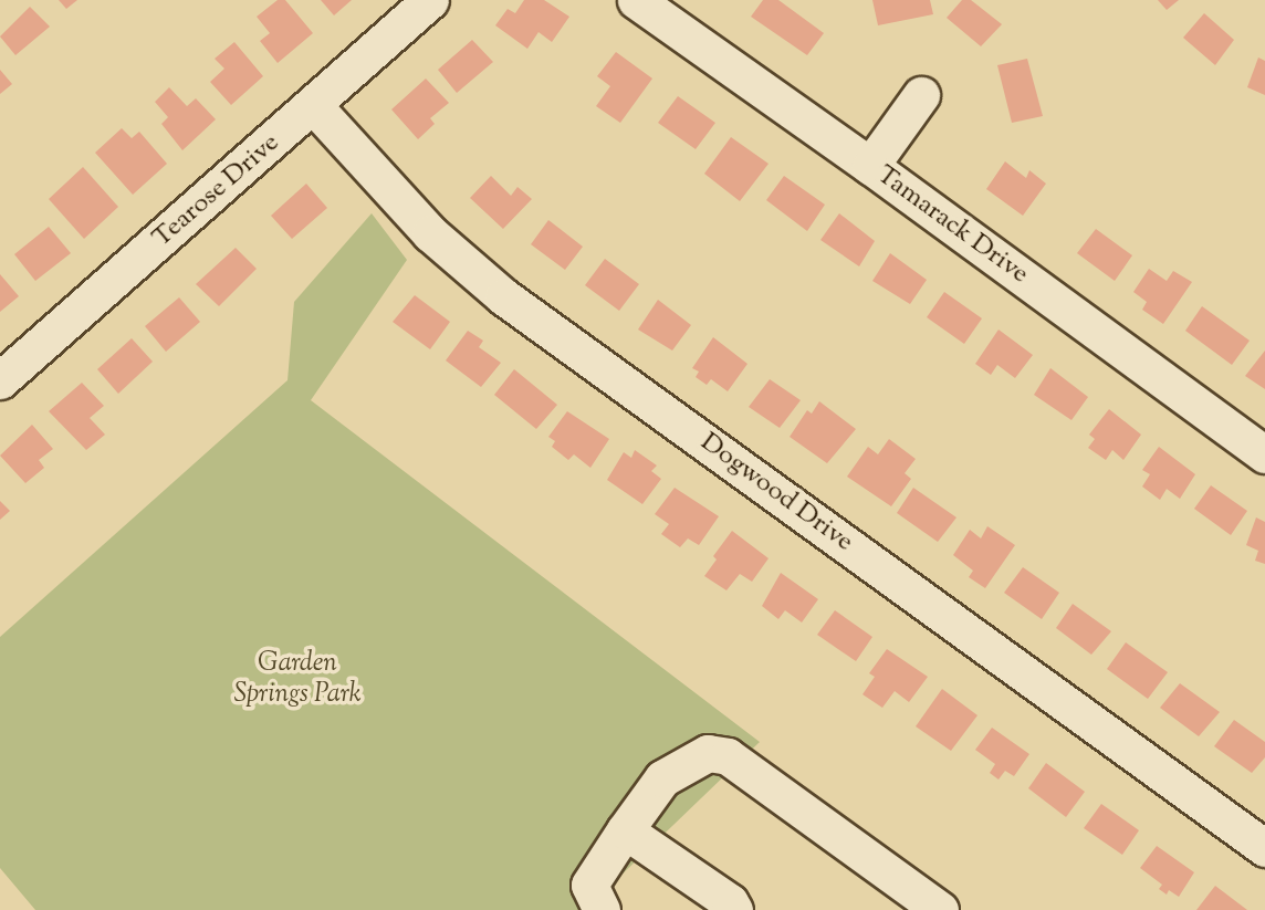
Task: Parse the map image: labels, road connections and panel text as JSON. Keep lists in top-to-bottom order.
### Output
{
  "streets": {
    "street": ["Tearose Drive", "Tamarack Drive", "Dogwood Drive"]
  },
  "crossings": [
    ["Tearose Drive", "Dogwood Drive"]
  ],
  "parks": ["Garden Springs Park"]
}
